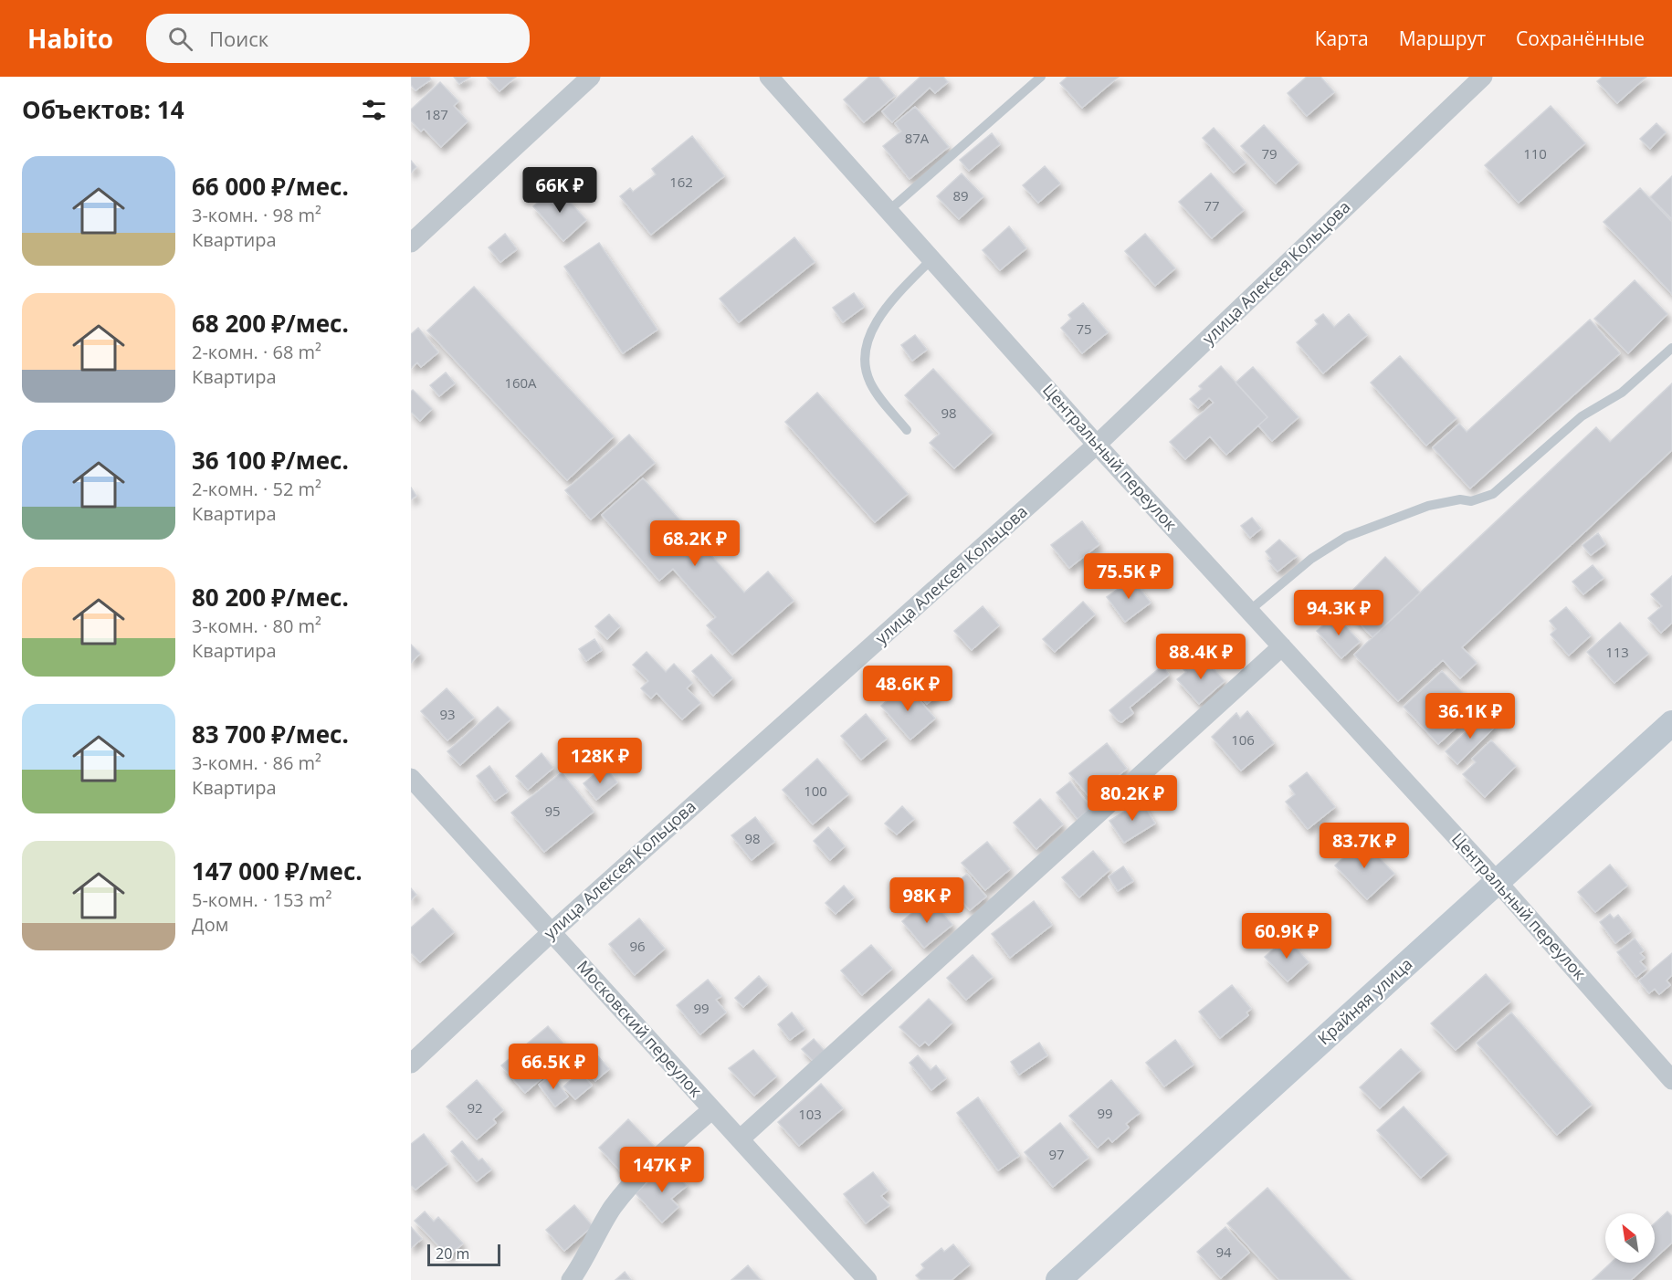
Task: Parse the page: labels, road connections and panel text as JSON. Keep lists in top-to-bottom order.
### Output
{
  "streets": {
    "main road": ["Крайняя улица"],
    "street": ["улица Алексея Кольцова", "Центральный переулок", "Московский переулок"]
  },
  "crossings": [
    ["улица Алексея Кольцова", "Центральный переулок"],
    ["улица Алексея Кольцова", "Московский переулок"],
    ["Центральный переулок", "Крайняя улица"]
  ],
  "house_numbers": [
    "187",
    "87А",
    "79",
    "110",
    "162",
    "89",
    "77",
    "75",
    "160А",
    "98",
    "113",
    "93",
    "106",
    "100",
    "95",
    "98",
    "96",
    "99",
    "92",
    "99",
    "103",
    "97",
    "94"
  ],
  "scale_bar": "20 m",
  "north": "top left",
  "page": {
    "header": "Habito",
    "search": "Поиск",
    "nav": ["Карта", "Маршрут", "Сохранённые"],
    "heading": "Объектов: 14",
    "list": [
      {
        "name": "66 000 ₽/мес.",
        "note": "3-комн. · 98 m² · Квартира"
      },
      {
        "name": "68 200 ₽/мес.",
        "note": "2-комн. · 68 m² · Квартира"
      },
      {
        "name": "36 100 ₽/мес.",
        "note": "2-комн. · 52 m² · Квартира"
      },
      {
        "name": "80 200 ₽/мес.",
        "note": "3-комн. · 80 m² · Квартира"
      },
      {
        "name": "83 700 ₽/мес.",
        "note": "3-комн. · 86 m² · Квартира"
      },
      {
        "name": "147 000 ₽/мес.",
        "note": "5-комн. · 153 m² · Дом"
      }
    ],
    "price": [
      "66K ₽",
      "68.2K ₽",
      "75.5K ₽",
      "94.3K ₽",
      "88.4K ₽",
      "48.6K ₽",
      "36.1K ₽",
      "128K ₽",
      "80.2K ₽",
      "83.7K ₽",
      "98K ₽",
      "60.9K ₽",
      "66.5K ₽",
      "147K ₽"
    ],
    "scale": "20 m"
  }
}
